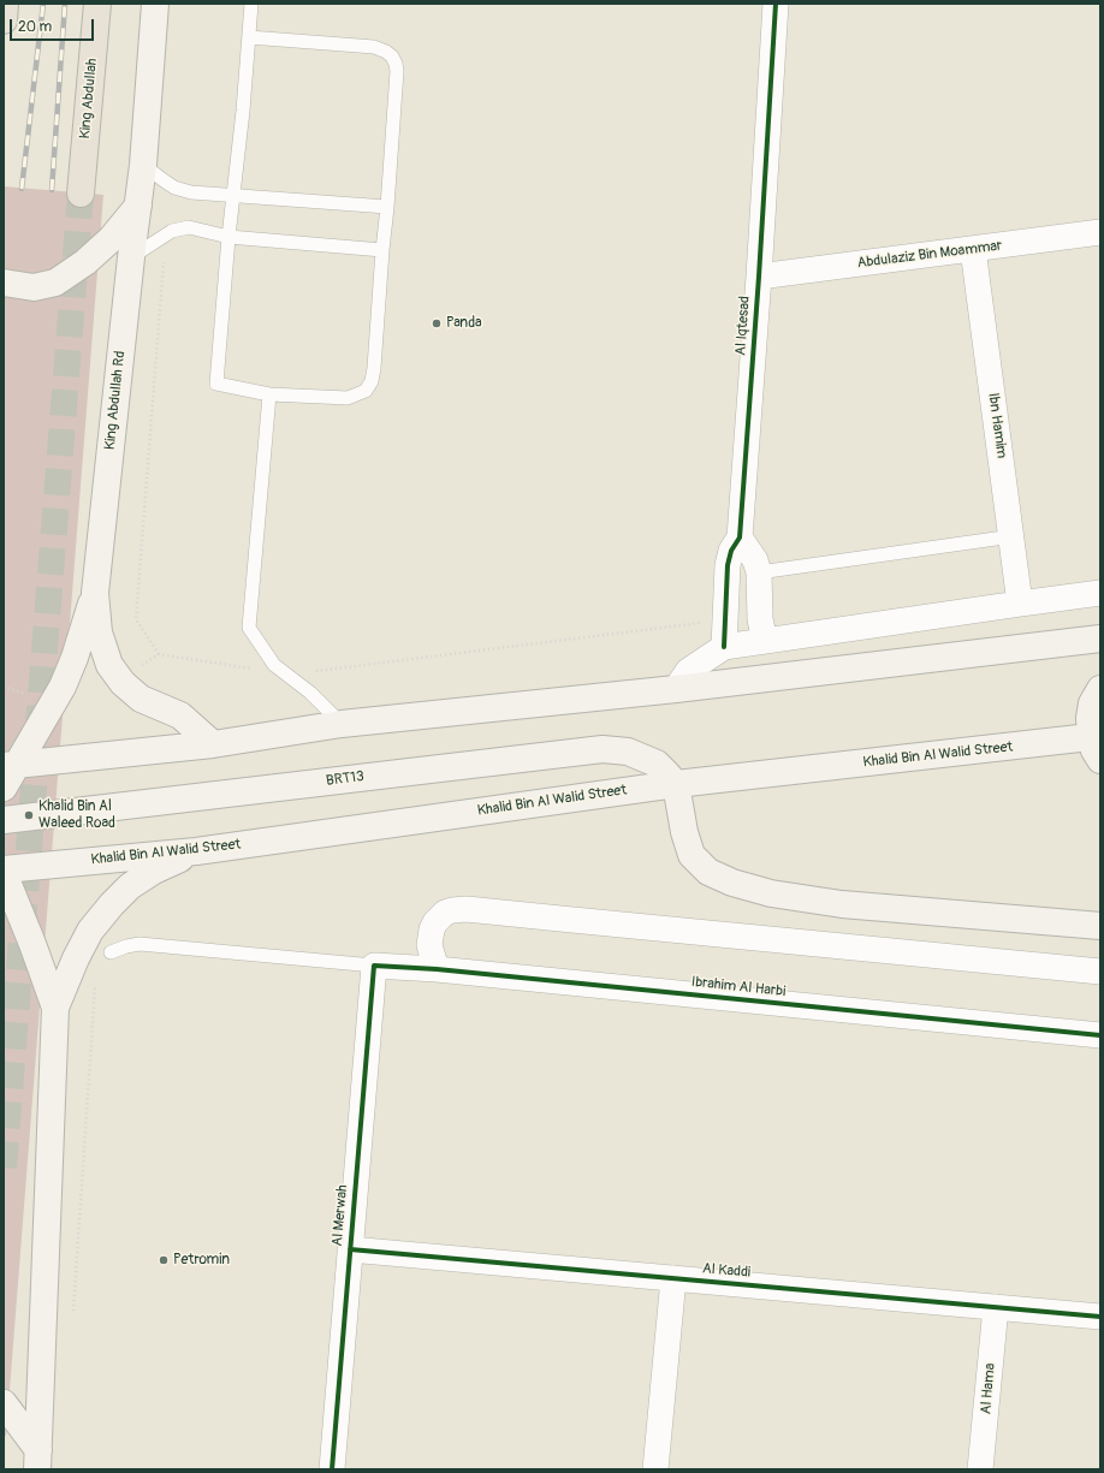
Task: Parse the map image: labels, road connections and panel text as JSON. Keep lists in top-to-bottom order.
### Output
{
  "streets": {
    "highway": ["King Abdullah"],
    "main road": ["King Abdullah Rd", "Khalid Bin Al Walid Street", "BRT13"],
    "street": [
      "Abdulaziz Bin Moammar",
      "Al Iqtesad",
      "Ibn Hamim",
      "Ibrahim Al Harbi",
      "Al Merwah",
      "Al Kaddi",
      "Al Hama"
    ]
  },
  "crossings": [
    ["Abdulaziz Bin Moammar", "Al Iqtesad"],
    ["Abdulaziz Bin Moammar", "Ibn Hamim"],
    ["Khalid Bin Al Walid Street", "BRT13"],
    ["Ibrahim Al Harbi", "Al Merwah"],
    ["Al Merwah", "Al Kaddi"],
    ["Al Kaddi", "Al Hama"]
  ],
  "places": ["Panda", "Khalid Bin Al Waleed Road", "Petromin"],
  "scale_bar": "20 m"
}
